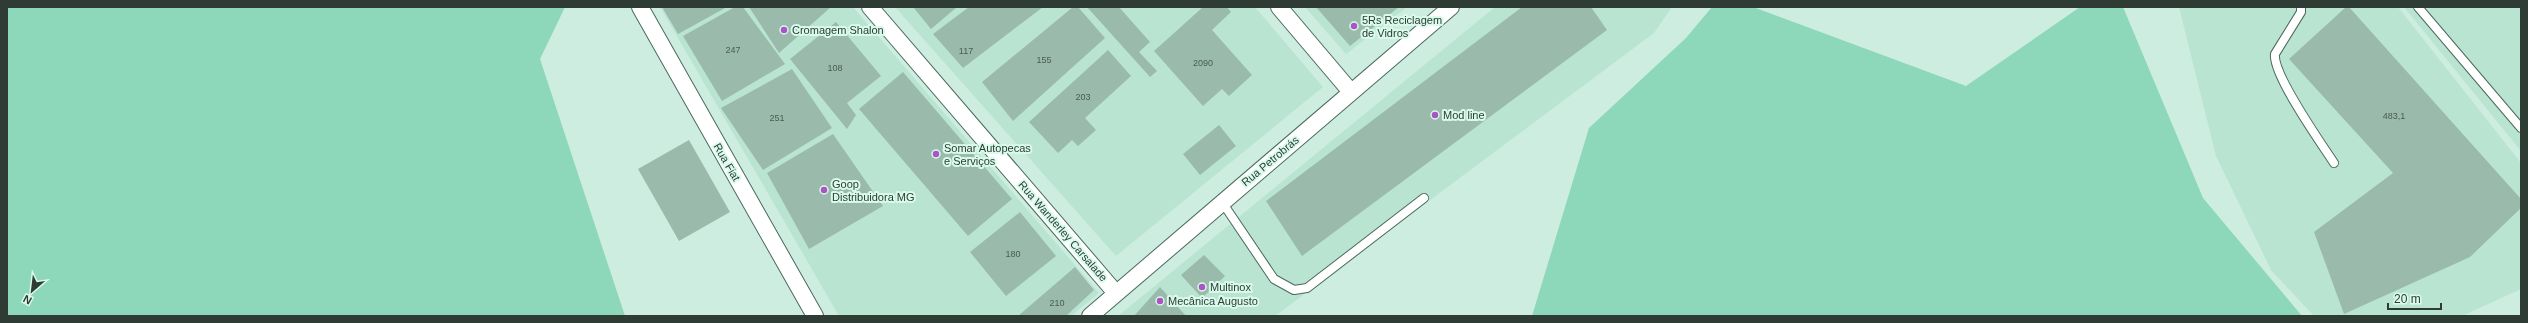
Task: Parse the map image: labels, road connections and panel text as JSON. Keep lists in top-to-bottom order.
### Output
{
  "streets": {
    "street": ["Rua Petrobrás", "Rua Fiat", "Rua Wanderley Carsalade"]
  },
  "crossings": [
    ["Rua Petrobrás", "Rua Wanderley Carsalade"]
  ],
  "places": [
    "5Rs Reciclagem de Vidros",
    "Cromagem Shalon",
    "Mod line",
    "Somar Autopecas e Serviços",
    "Goop Distribuidora MG",
    "Multinox",
    "Mecânica Augusto"
  ],
  "house_numbers": [
    "247",
    "117",
    "155",
    "2090",
    "108",
    "203",
    "483,1",
    "251",
    "180",
    "210"
  ],
  "scale_bar": "20 m",
  "north": "bottom left"
}
